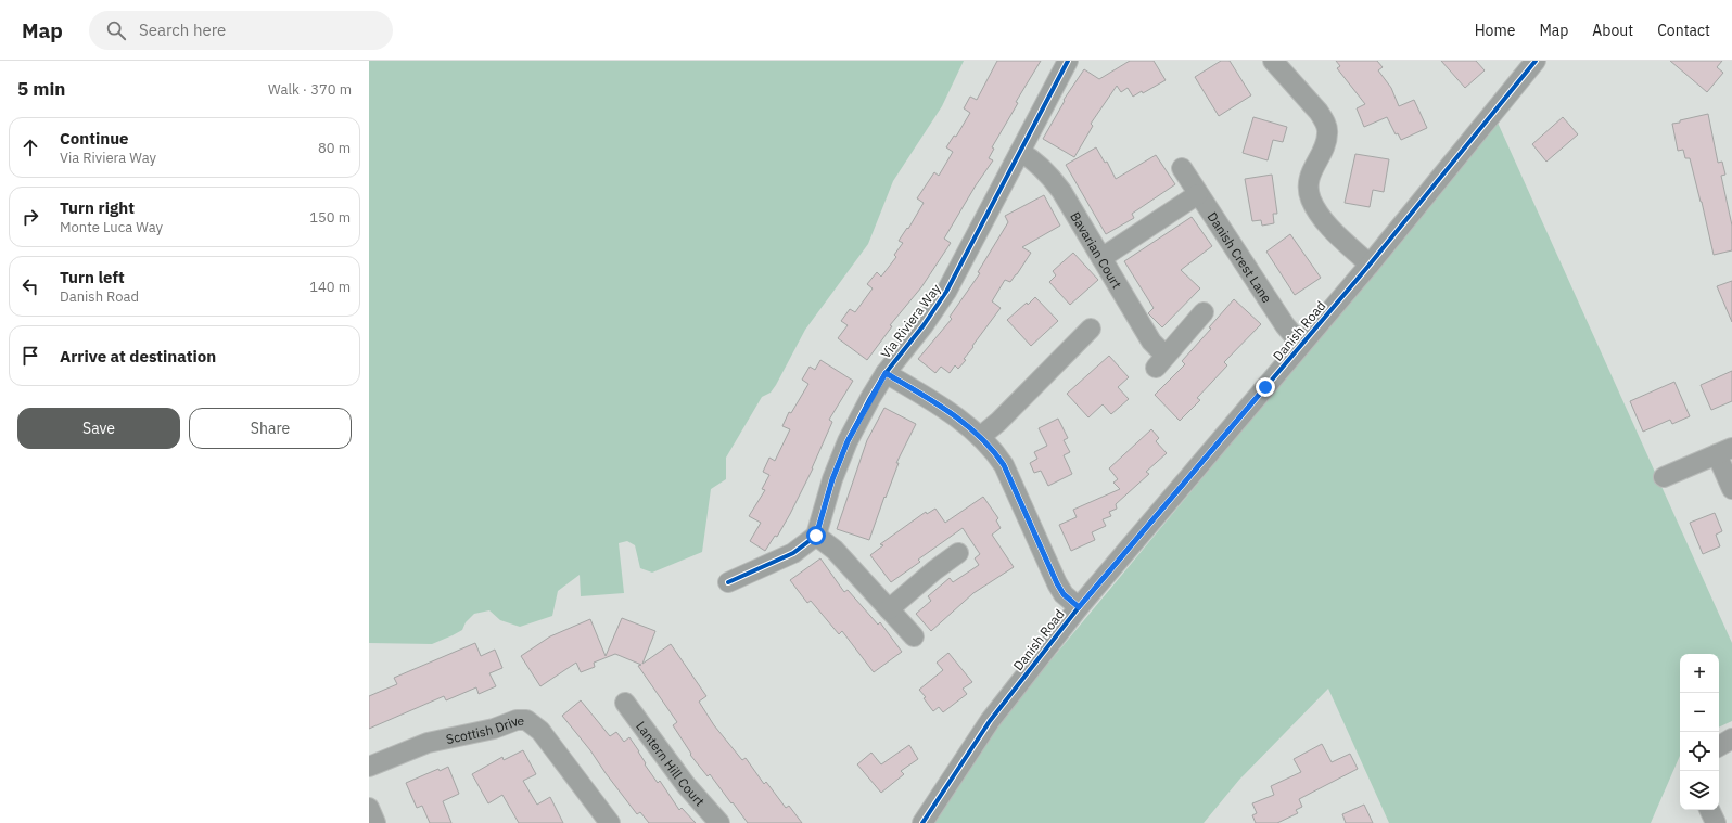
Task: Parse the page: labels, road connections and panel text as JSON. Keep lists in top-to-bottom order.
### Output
{
  "streets": {
    "street": [
      "Bavarian Court",
      "Danish Crest Lane",
      "Via Riviera Way",
      "Danish Road",
      "Scottish Drive",
      "Lantern Hill Court"
    ]
  },
  "crossings": [
    ["Bavarian Court", "Via Riviera Way"],
    ["Danish Crest Lane", "Danish Road"]
  ],
  "page": {
    "header": "Map",
    "search": "Search here",
    "nav": [
      "Home",
      "Map",
      "About",
      "Contact"
    ],
    "heading": ["5 min", "Walk · 370 m"],
    "list": [
      ["Continue", "Via Riviera Way", "80 m"],
      ["Turn right", "Monte Luca Way", "150 m"],
      ["Turn left", "Danish Road", "140 m"],
      "Arrive at destination"
    ],
    "buttons": ["Save", "Share"],
    "map_buttons": ["+", "−"]
  }
}
